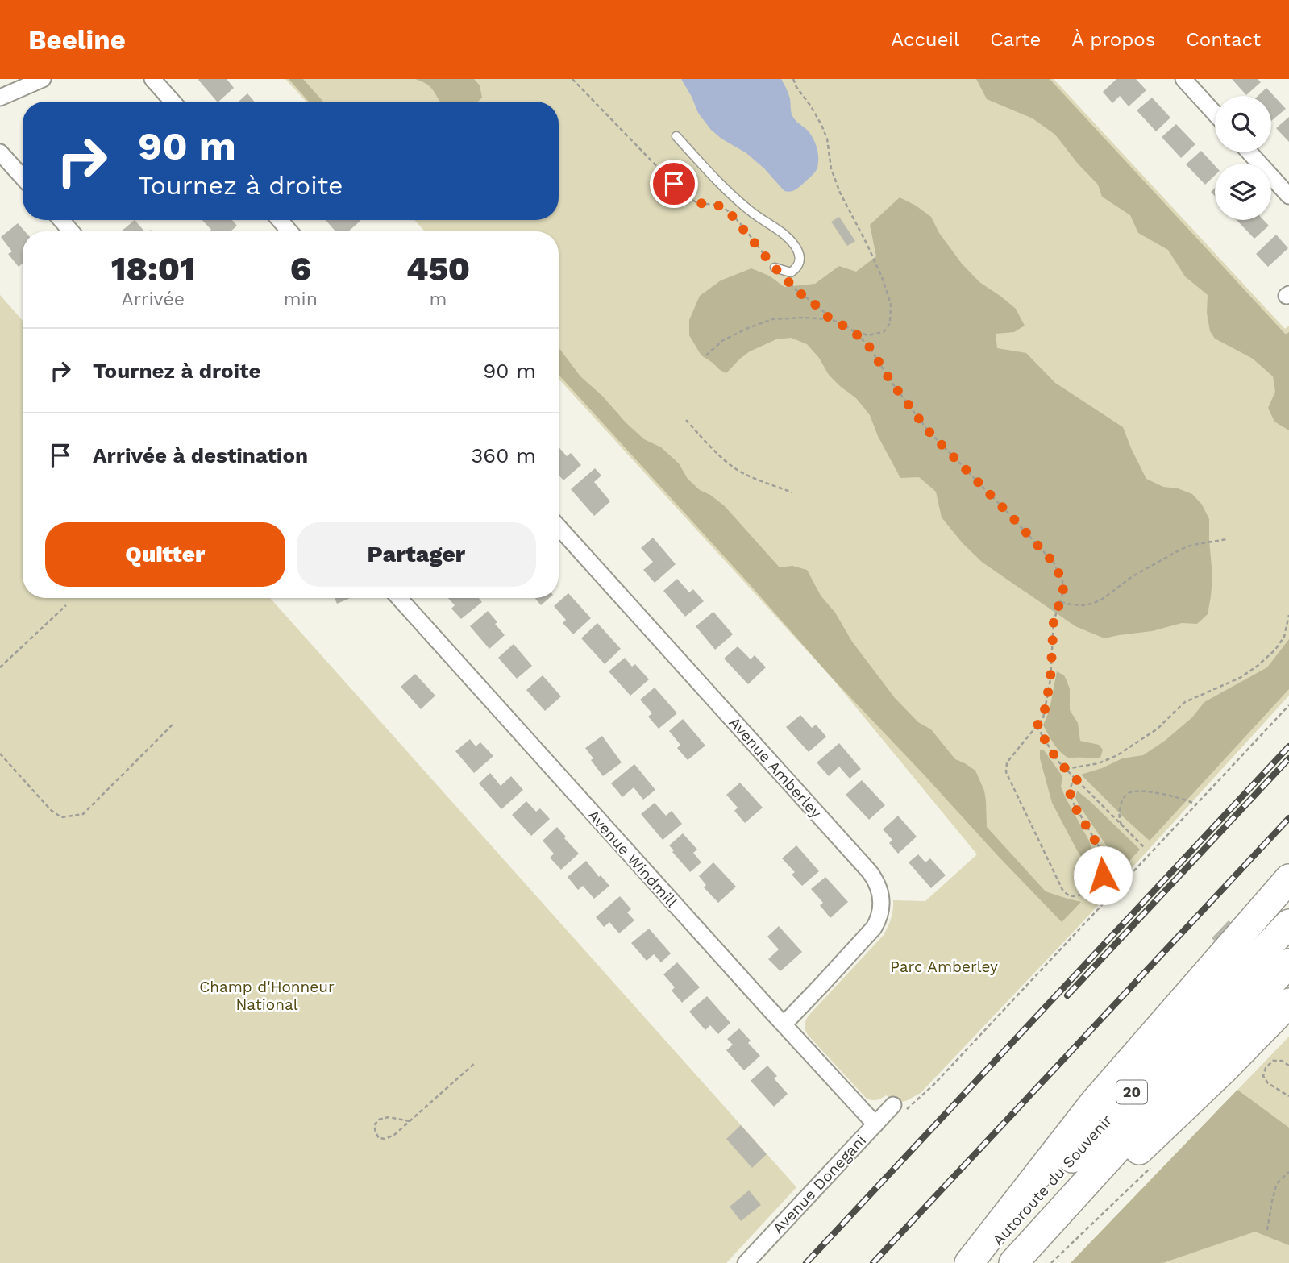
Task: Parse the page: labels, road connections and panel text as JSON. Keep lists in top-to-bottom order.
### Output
{
  "streets": {
    "highway": ["20", "Autoroute du Souvenir"],
    "street": ["Avenue Amberley", "Avenue Windmill", "Avenue Donegani"]
  },
  "crossings": [
    ["Avenue Amberley", "Avenue Windmill"],
    ["Avenue Windmill", "Avenue Donegani"]
  ],
  "parks": ["Parc Amberley", "Champ d'Honneur National"],
  "page": {
    "header": "Beeline",
    "nav": [
      "Accueil",
      "Carte",
      "À propos",
      "Contact"
    ],
    "turn": ["90 m", "Tournez à droite"],
    "eta": [
      "18:01",
      "Arrivée",
      "6",
      "min",
      "450",
      "m"
    ],
    "list": [
      {
        "name": "Tournez à droite",
        "value": "90 m"
      },
      {
        "name": "Arrivée à destination",
        "value": "360 m"
      }
    ],
    "buttons": ["Quitter", "Partager"]
  }
}
